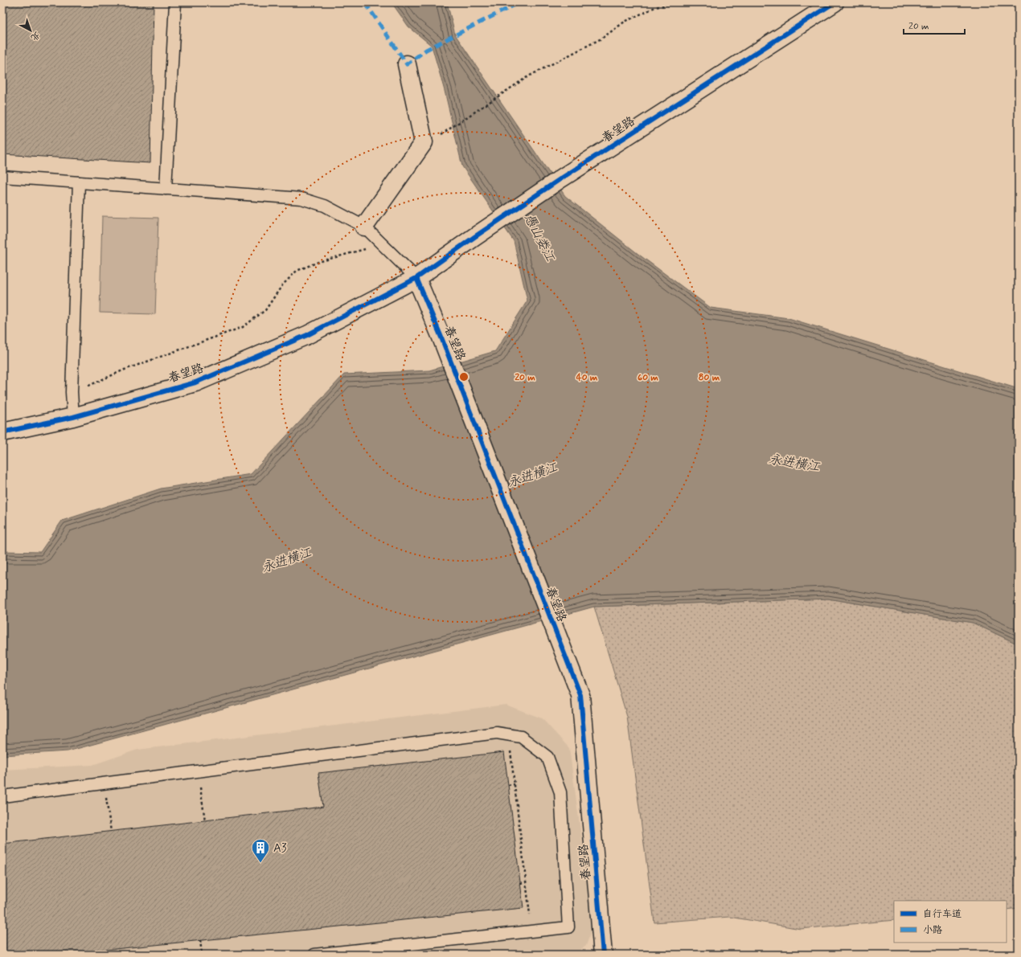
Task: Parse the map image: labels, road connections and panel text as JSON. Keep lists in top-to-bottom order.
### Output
{
  "streets": {
    "street": ["春望路"]
  },
  "water": ["愚山娄江", "永进横江"],
  "places": {
    "building": ["A3"]
  },
  "legend": ["自行车道", "小路"],
  "scale_bar": "20 m",
  "north": "bottom right",
  "rings": [
    "20 m",
    "40 m",
    "60 m",
    "80 m"
  ]
}
